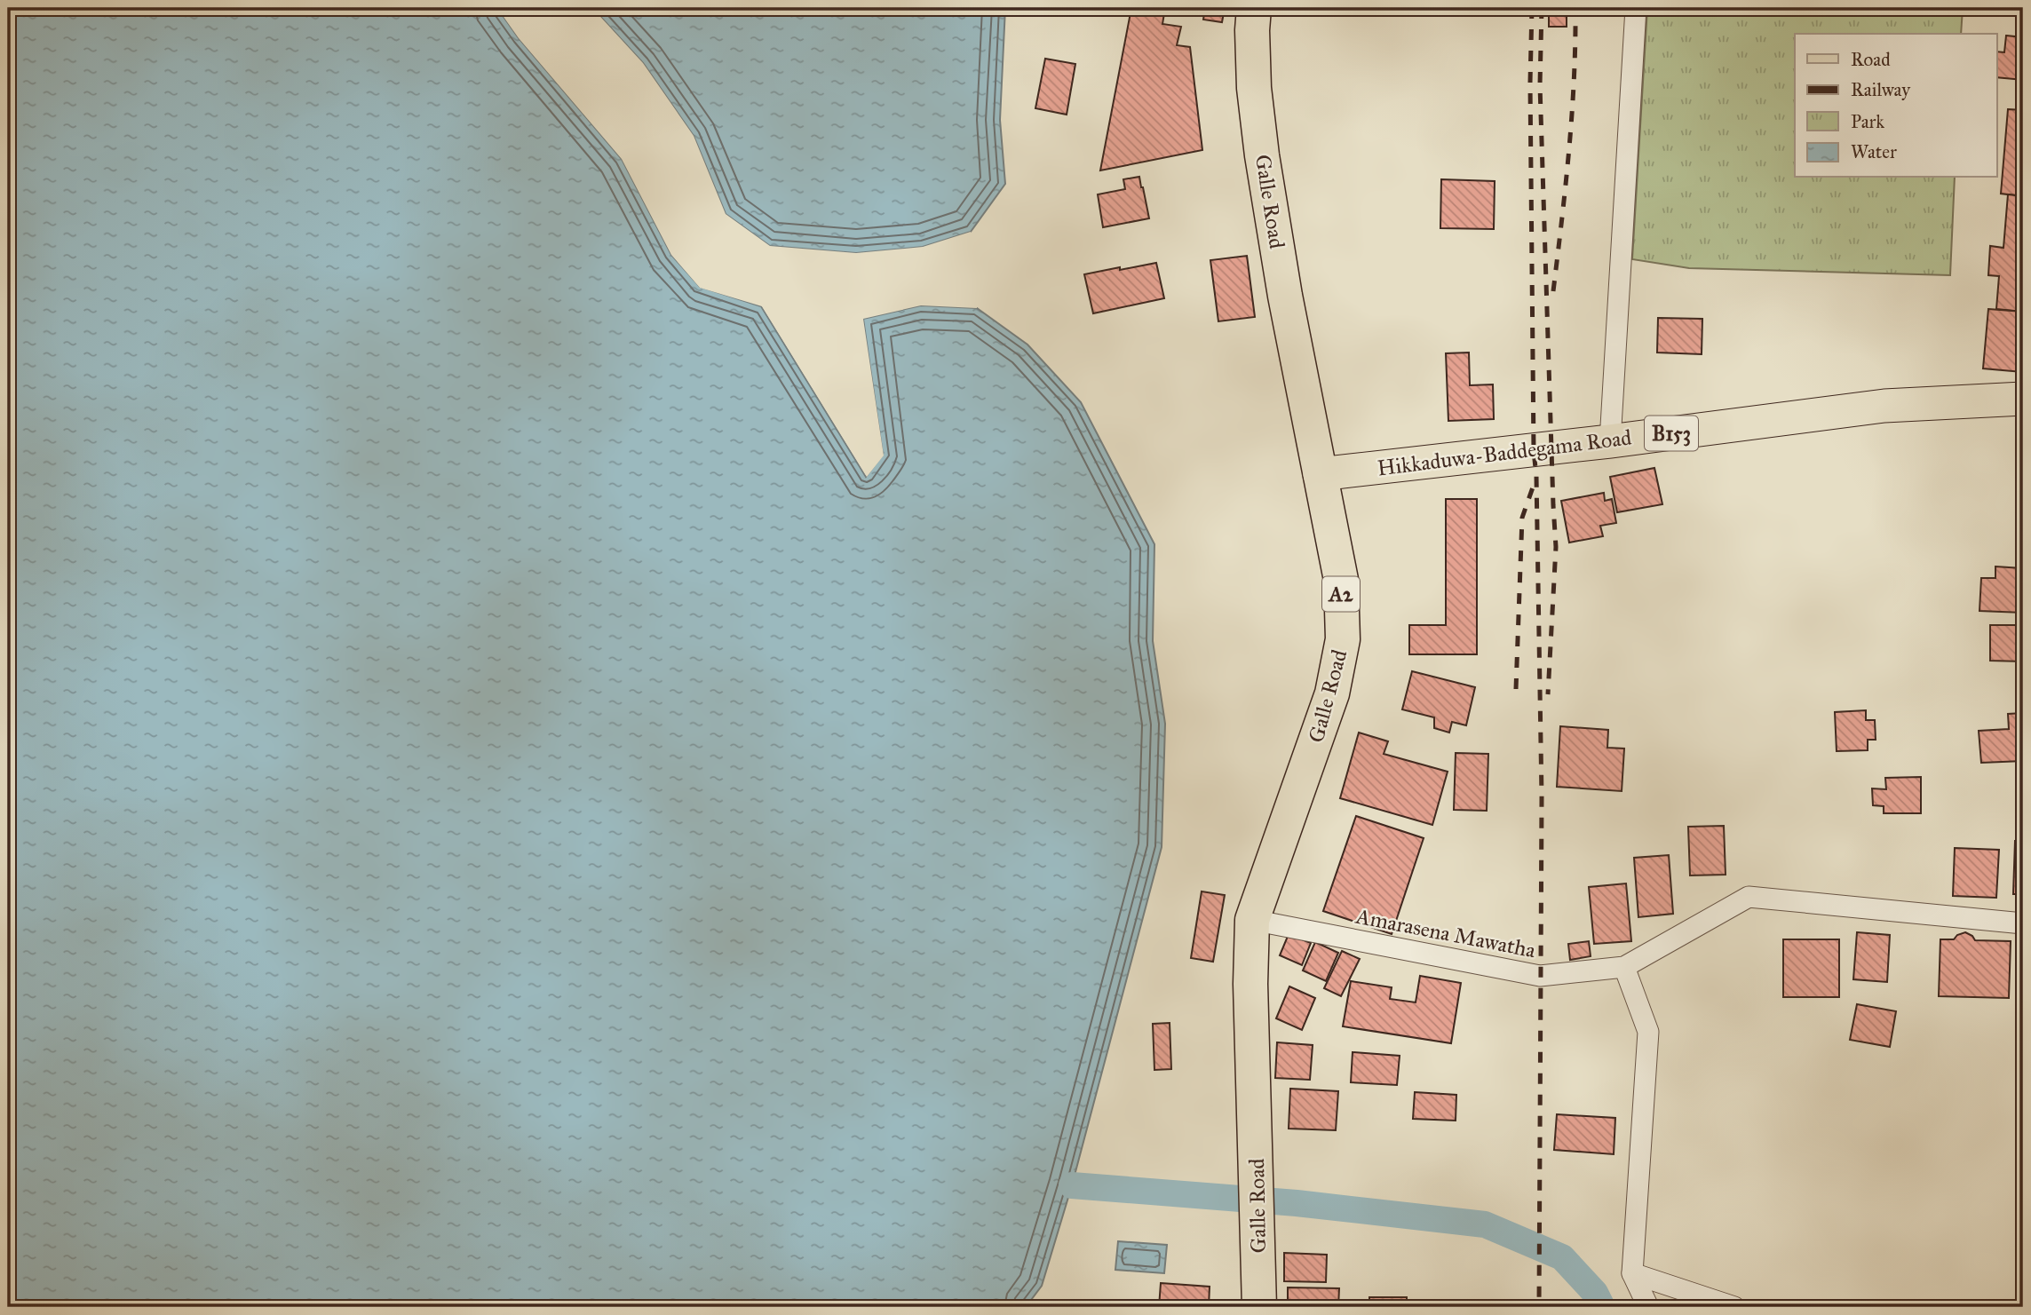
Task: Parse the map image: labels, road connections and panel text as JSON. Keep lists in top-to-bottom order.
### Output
{
  "streets": {
    "highway": ["Galle Road", "A2"],
    "main road": ["B153", "Hikkaduwa-Baddegama Road"],
    "street": ["Amarasena Mawatha"]
  },
  "crossings": [
    ["Galle Road", "Hikkaduwa-Baddegama Road"],
    ["Galle Road", "Amarasena Mawatha"]
  ],
  "legend": [
    "Road",
    "Railway",
    "Park",
    "Water"
  ]
}
